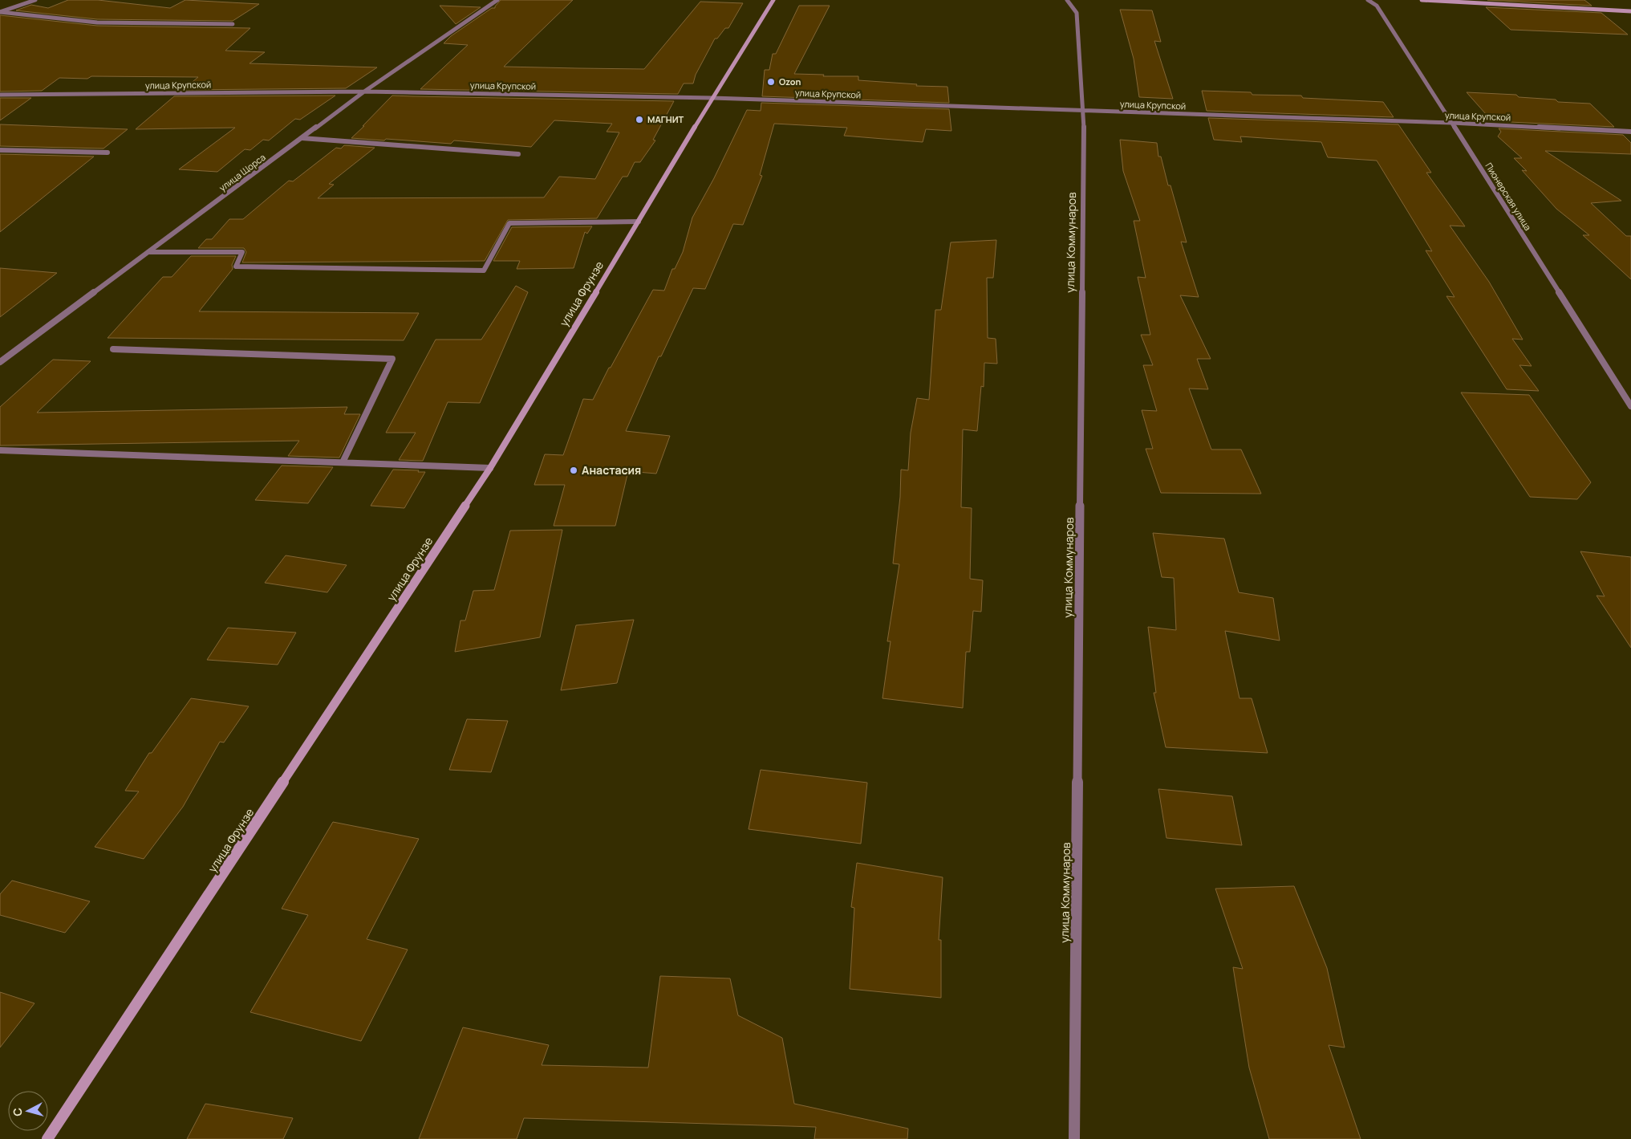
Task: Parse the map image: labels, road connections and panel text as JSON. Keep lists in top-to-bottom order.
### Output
{
  "streets": {
    "main road": ["улица Фрунзе"],
    "street": [
      "улица Крупской",
      "улица Щорса",
      "Пионерская улица",
      "улица Коммунаров"
    ]
  },
  "crossings": [
    ["улица Крупской", "улица Щорса"],
    ["улица Крупской", "Пионерская улица"],
    ["улица Крупской", "улица Коммунаров"],
    ["улица Крупской", "улица Фрунзе"]
  ],
  "places": ["Ozon", "МАГНИТ", "Анастасия"],
  "north": "left"
}
